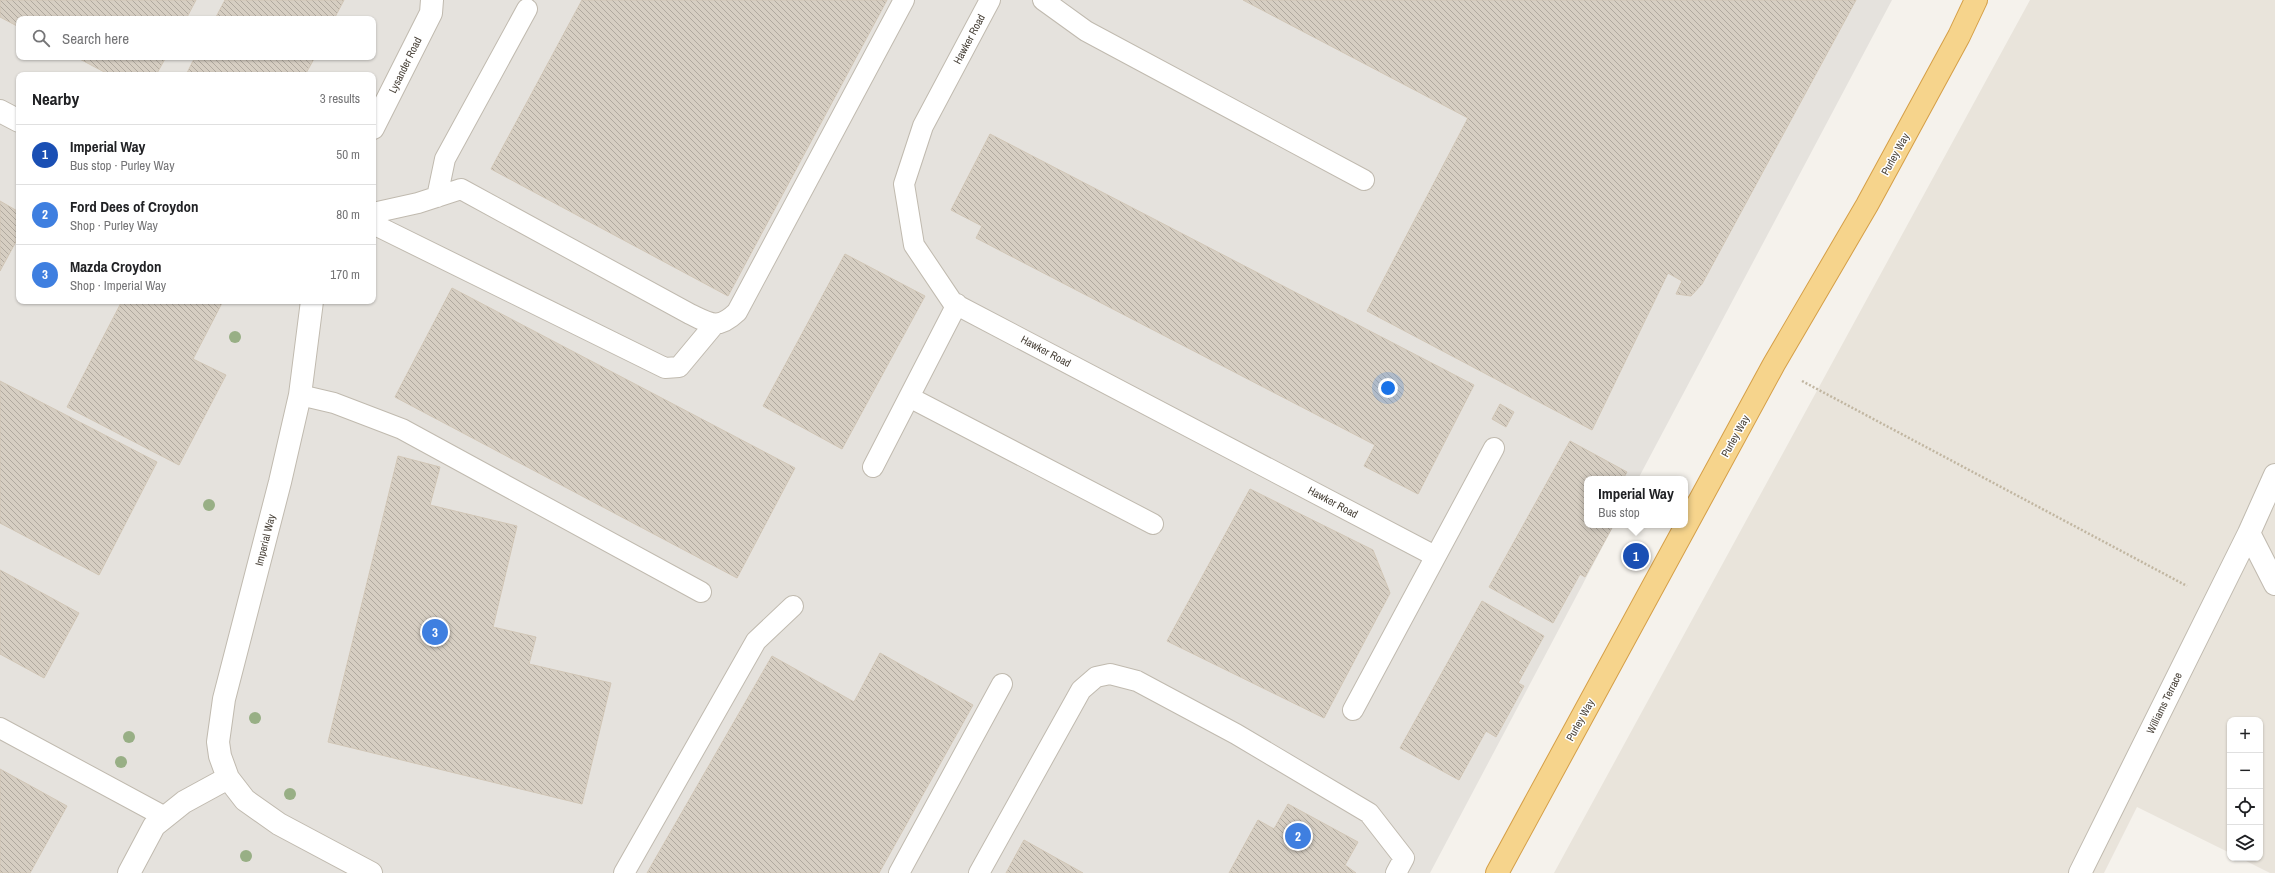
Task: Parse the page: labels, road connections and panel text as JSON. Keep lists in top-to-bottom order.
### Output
{
  "streets": {
    "highway": ["Purley Way"],
    "street": ["Lysander Road", "Imperial Way", "Williams Terrace"],
    "lane": ["Hawker Road"]
  },
  "page": {
    "search": "Search here",
    "heading": ["Nearby", "3 results"],
    "list": [
      {
        "mark": "1",
        "name": "Imperial Way",
        "note": "Bus stop · Purley Way",
        "value": "50 m"
      },
      {
        "mark": "2",
        "name": "Ford Dees of Croydon",
        "note": "Shop · Purley Way",
        "value": "80 m"
      },
      {
        "mark": "3",
        "name": "Mazda Croydon",
        "note": "Shop · Imperial Way",
        "value": "170 m"
      }
    ],
    "popup": ["Imperial Way", "Bus stop"],
    "pins": ["1", "3", "2"],
    "map_buttons": ["+", "−"]
  }
}
